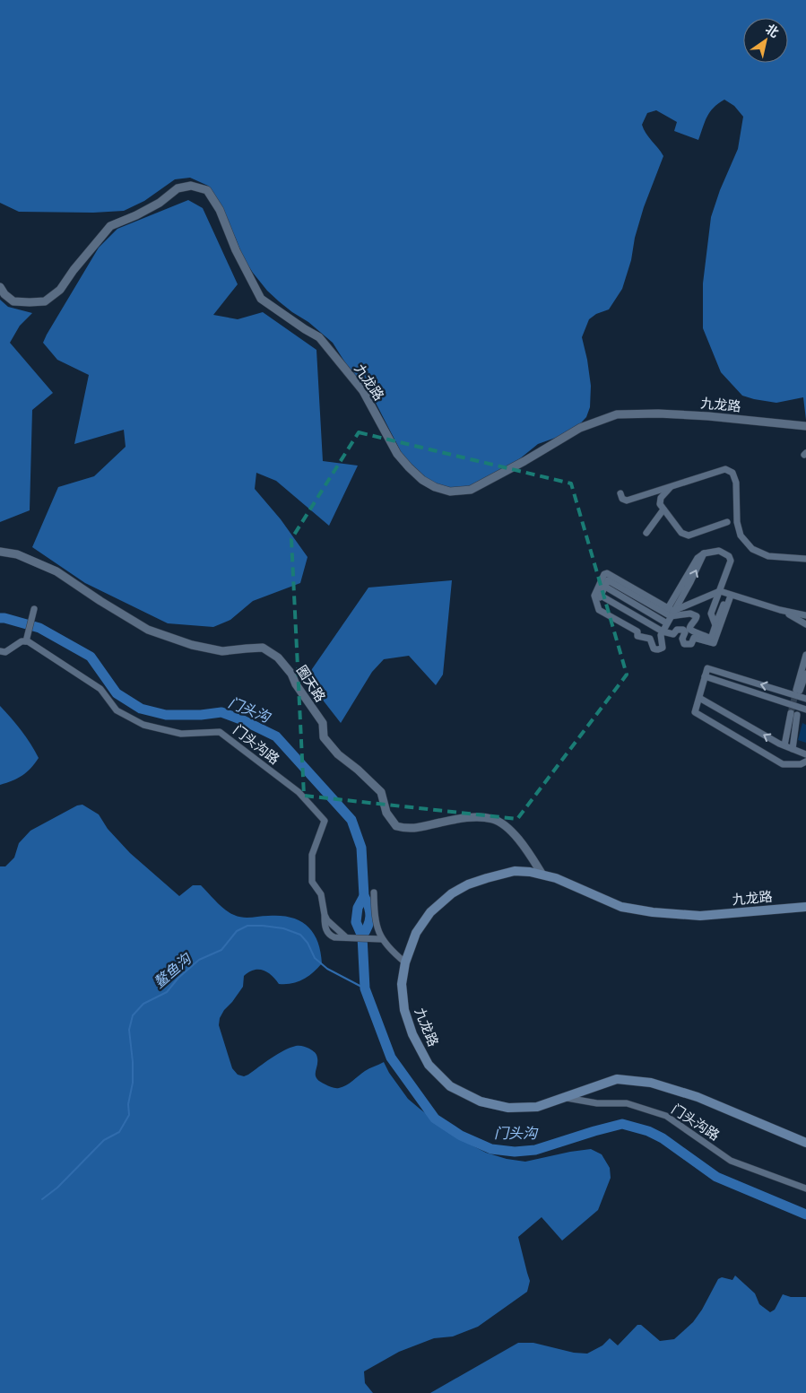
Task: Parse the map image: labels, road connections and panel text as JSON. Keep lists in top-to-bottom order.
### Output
{
  "streets": {
    "main road": ["九龙路"],
    "street": ["圈天路", "门头沟路"]
  },
  "crossings": [
    ["九龙路", "圈天路"],
    ["九龙路", "门头沟路"]
  ],
  "water": ["门头沟", "鳌鱼沟"],
  "north": "top right"
}
